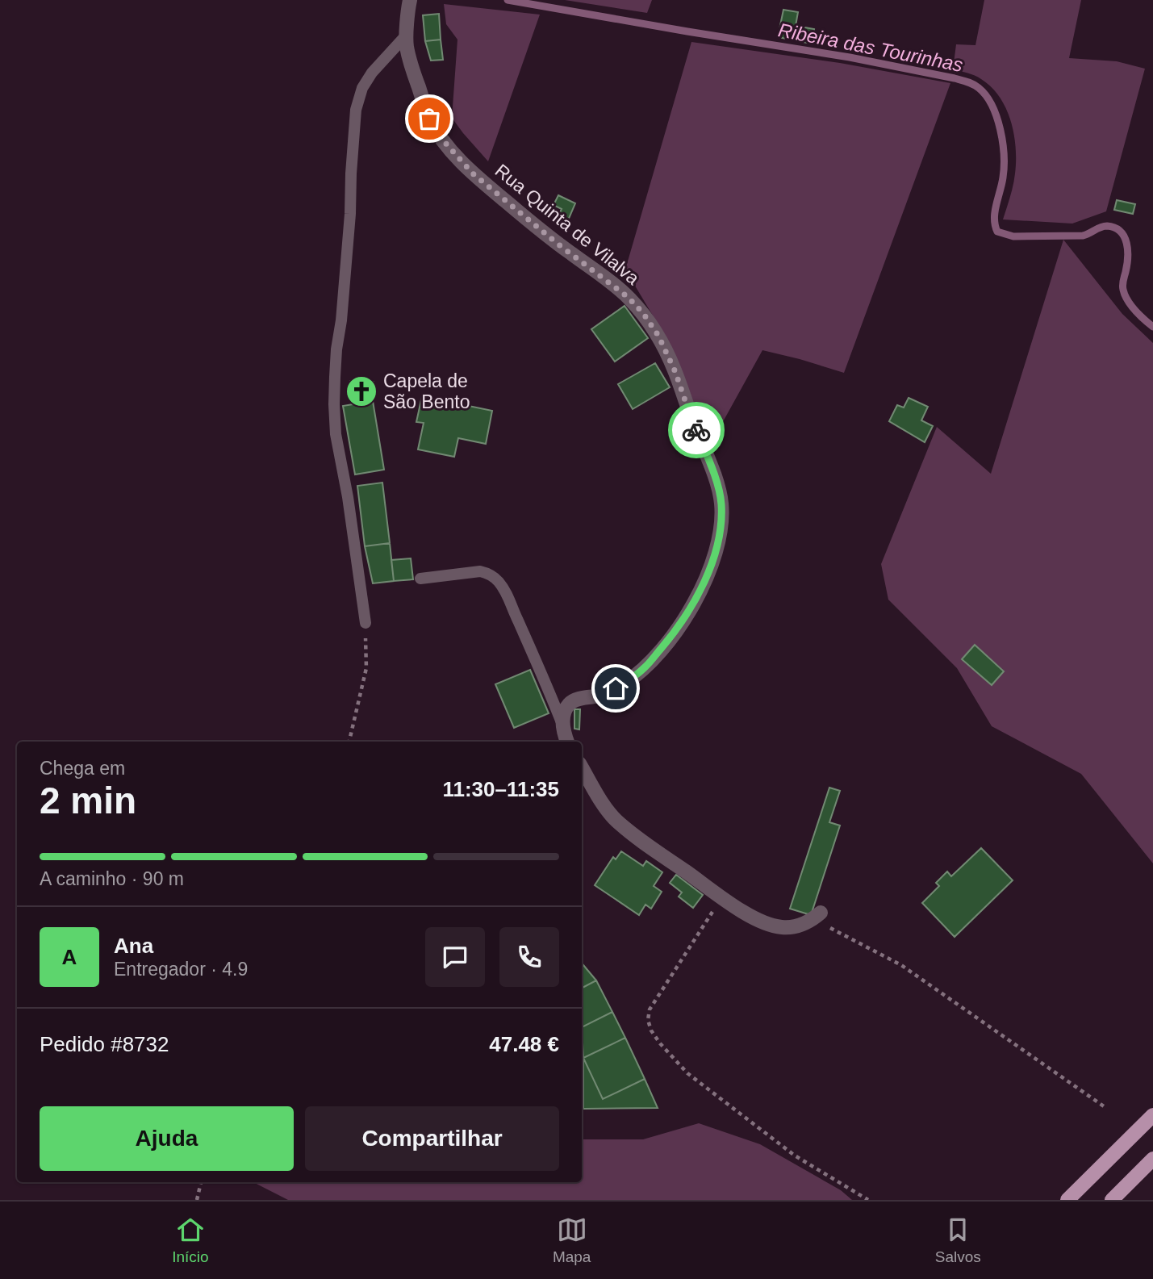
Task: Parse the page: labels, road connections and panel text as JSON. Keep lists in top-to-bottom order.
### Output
{
  "streets": {
    "street": ["Rua Quinta de Vilalva"]
  },
  "water": ["Ribeira das Tourinhas"],
  "places": {
    "church": ["Capela de São Bento"]
  },
  "page": {
    "heading": ["2 min", "Chega em", "11:30–11:35"],
    "panel": [
      "Ana",
      "Entregador · 4.9",
      "Pedido #8732",
      "47.48 €"
    ],
    "bar": "A caminho · 90 m",
    "round": "A",
    "buttons": ["Ajuda", "Compartilhar"],
    "tabs": ["Início", "Mapa", "Salvos"]
  }
}
